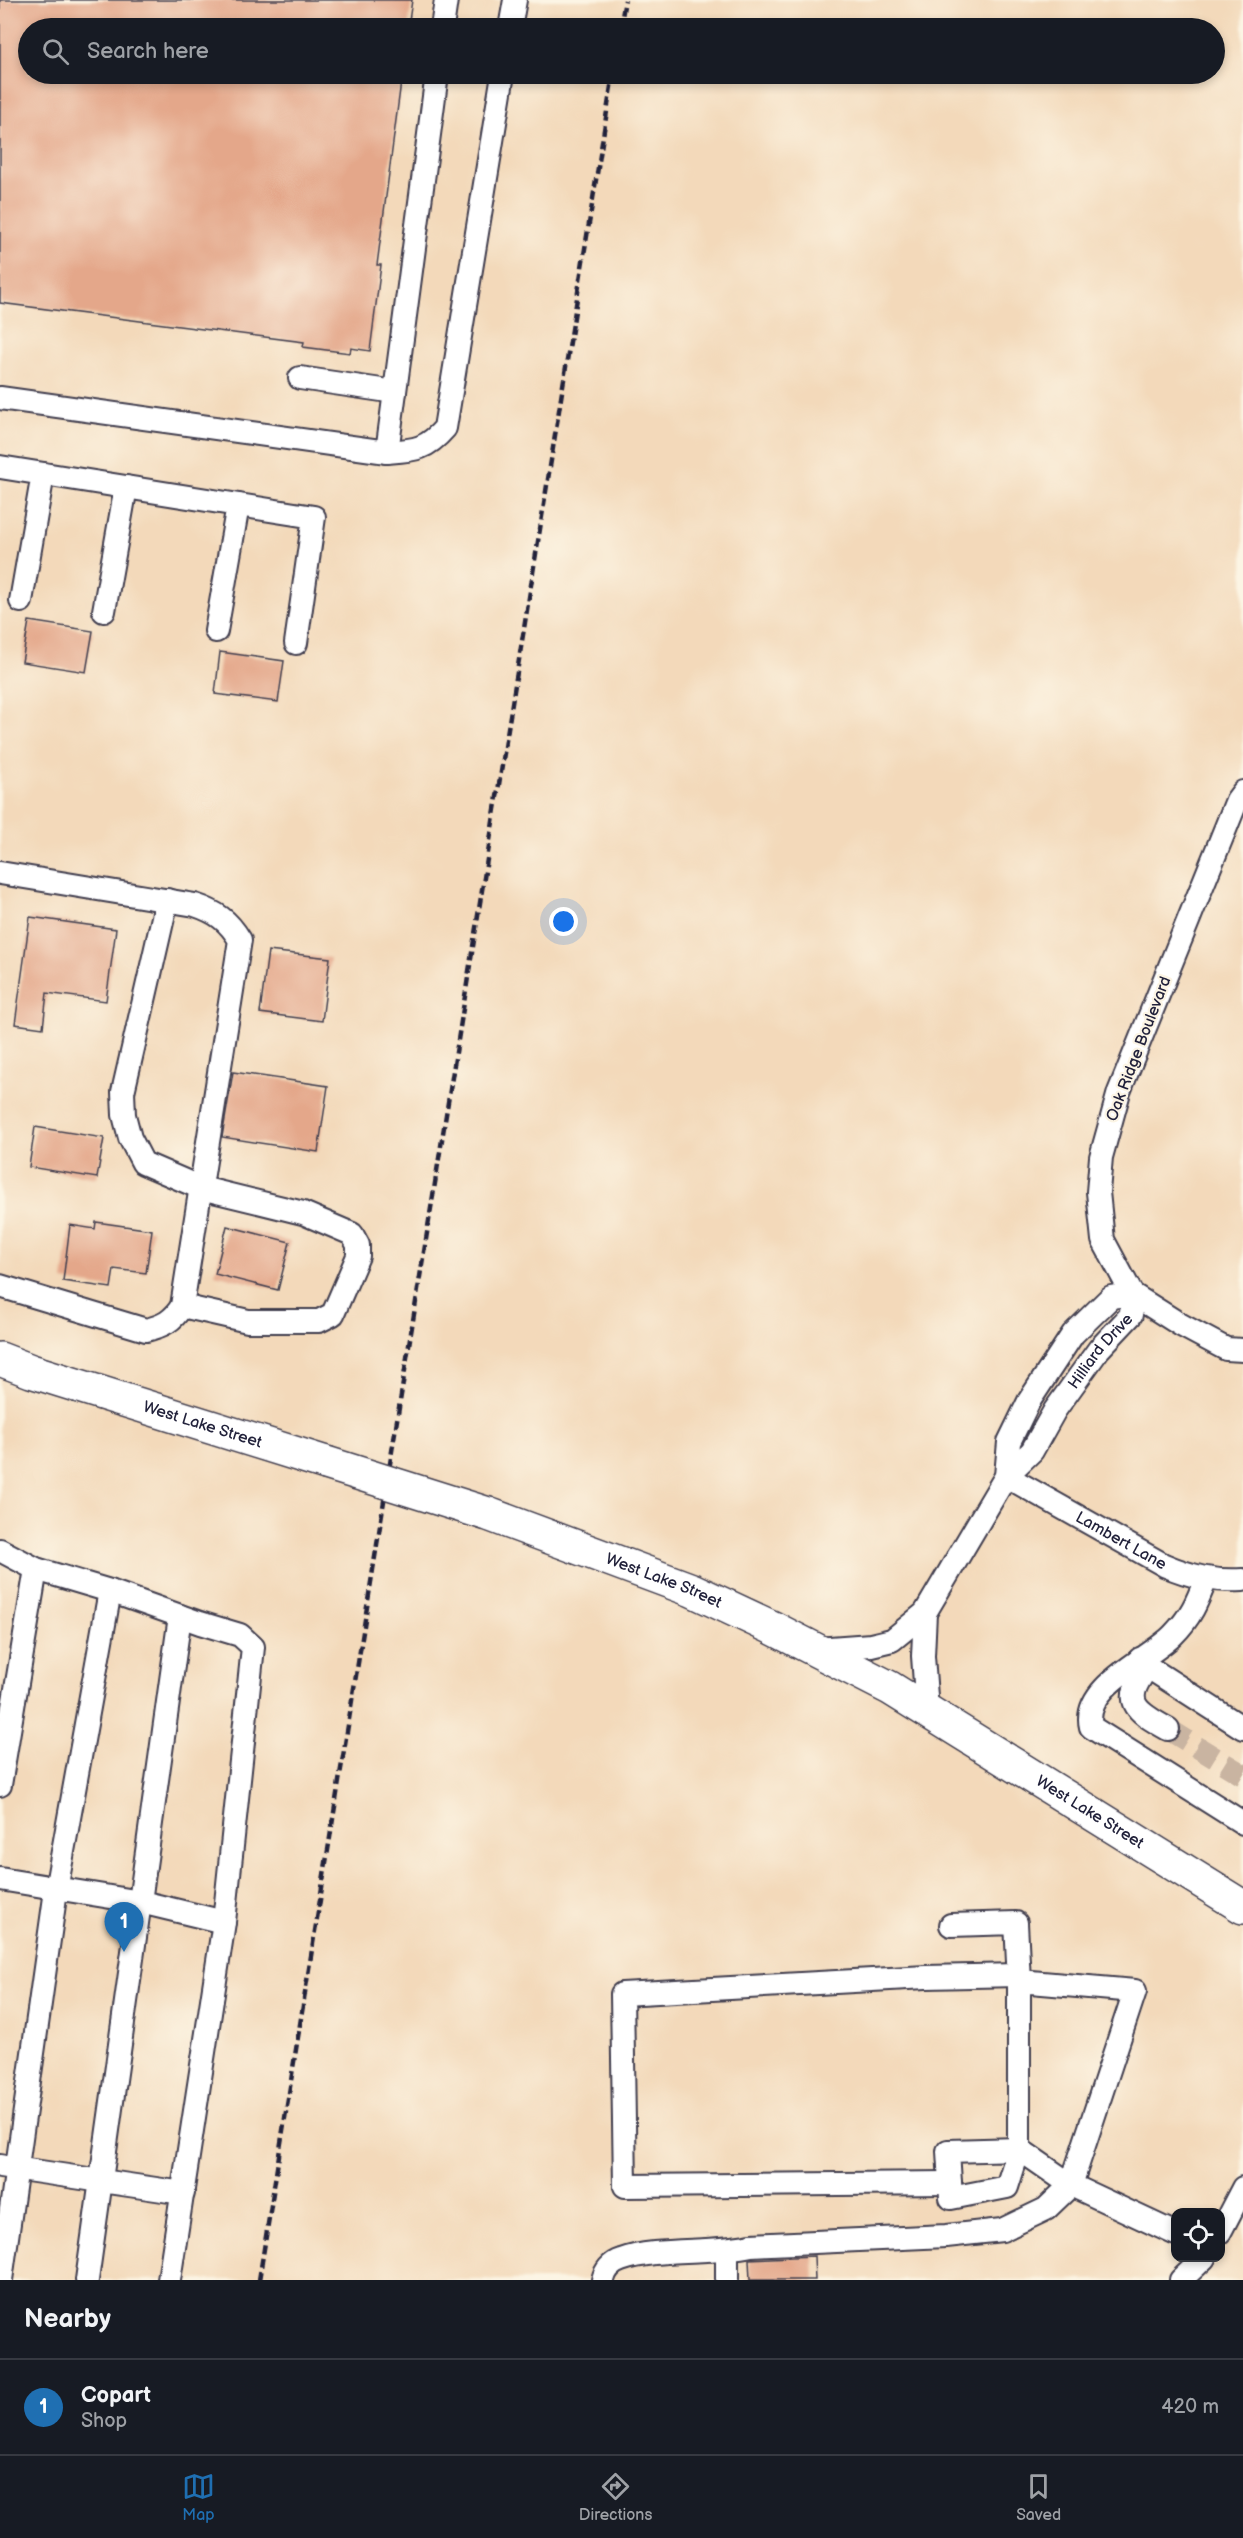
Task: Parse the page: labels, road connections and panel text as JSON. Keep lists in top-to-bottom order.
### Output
{
  "streets": {
    "highway": ["West Lake Street"],
    "street": ["Oak Ridge Boulevard", "Hilliard Drive", "Lambert Lane"]
  },
  "crossings": [
    ["Oak Ridge Boulevard", "Hilliard Drive"],
    ["Hilliard Drive", "West Lake Street"],
    ["Hilliard Drive", "Lambert Lane"]
  ],
  "page": {
    "search": "Search here",
    "pins": "1",
    "heading": "Nearby",
    "list": [
      {
        "mark": "1",
        "name": "Copart",
        "note": "Shop",
        "value": "420 m"
      }
    ],
    "nav": ["Map", "Directions", "Saved"]
  }
}
